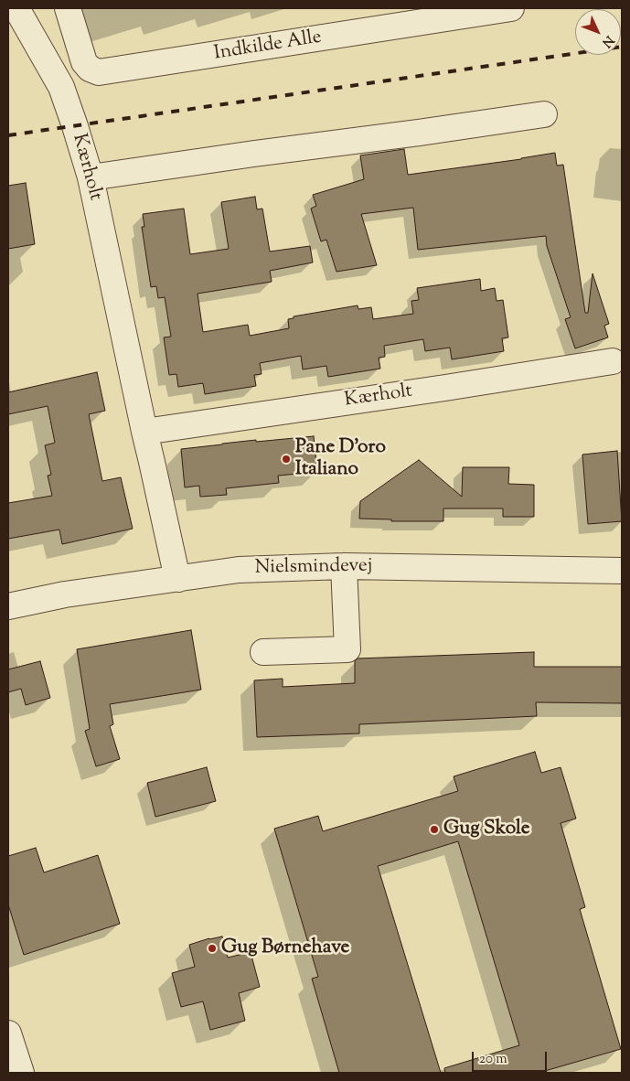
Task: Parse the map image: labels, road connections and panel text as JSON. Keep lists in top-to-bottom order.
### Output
{
  "streets": {
    "street": ["Indkilde Alle", "Kærholt", "Nielsmindevej"]
  },
  "crossings": [
    ["Kærholt", "Nielsmindevej"]
  ],
  "places": ["Pane D'oro Italiano", "Gug Skole", "Gug Børnehave"],
  "scale_bar": "20 m",
  "north": "bottom right"
}
